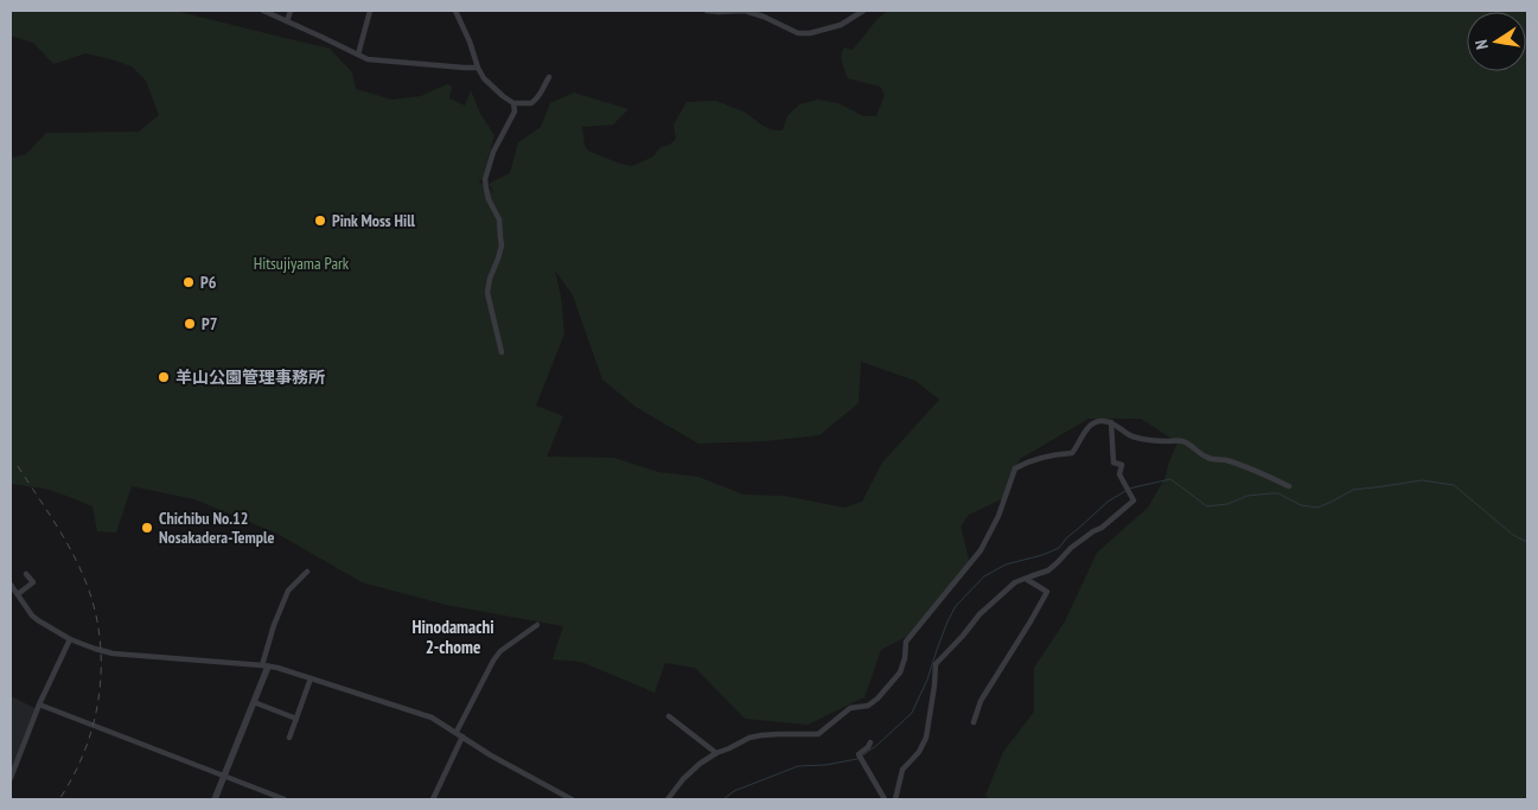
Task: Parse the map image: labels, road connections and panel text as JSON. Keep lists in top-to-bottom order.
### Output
{
  "districts": ["Hinodamachi 2-chome"],
  "parks": ["Hitsujiyama Park"],
  "places": [
    "Pink Moss Hill",
    "P6",
    "P7",
    "羊山公園管理事務所",
    "Chichibu No.12 Nosakadera-Temple"
  ],
  "north": "left"
}
